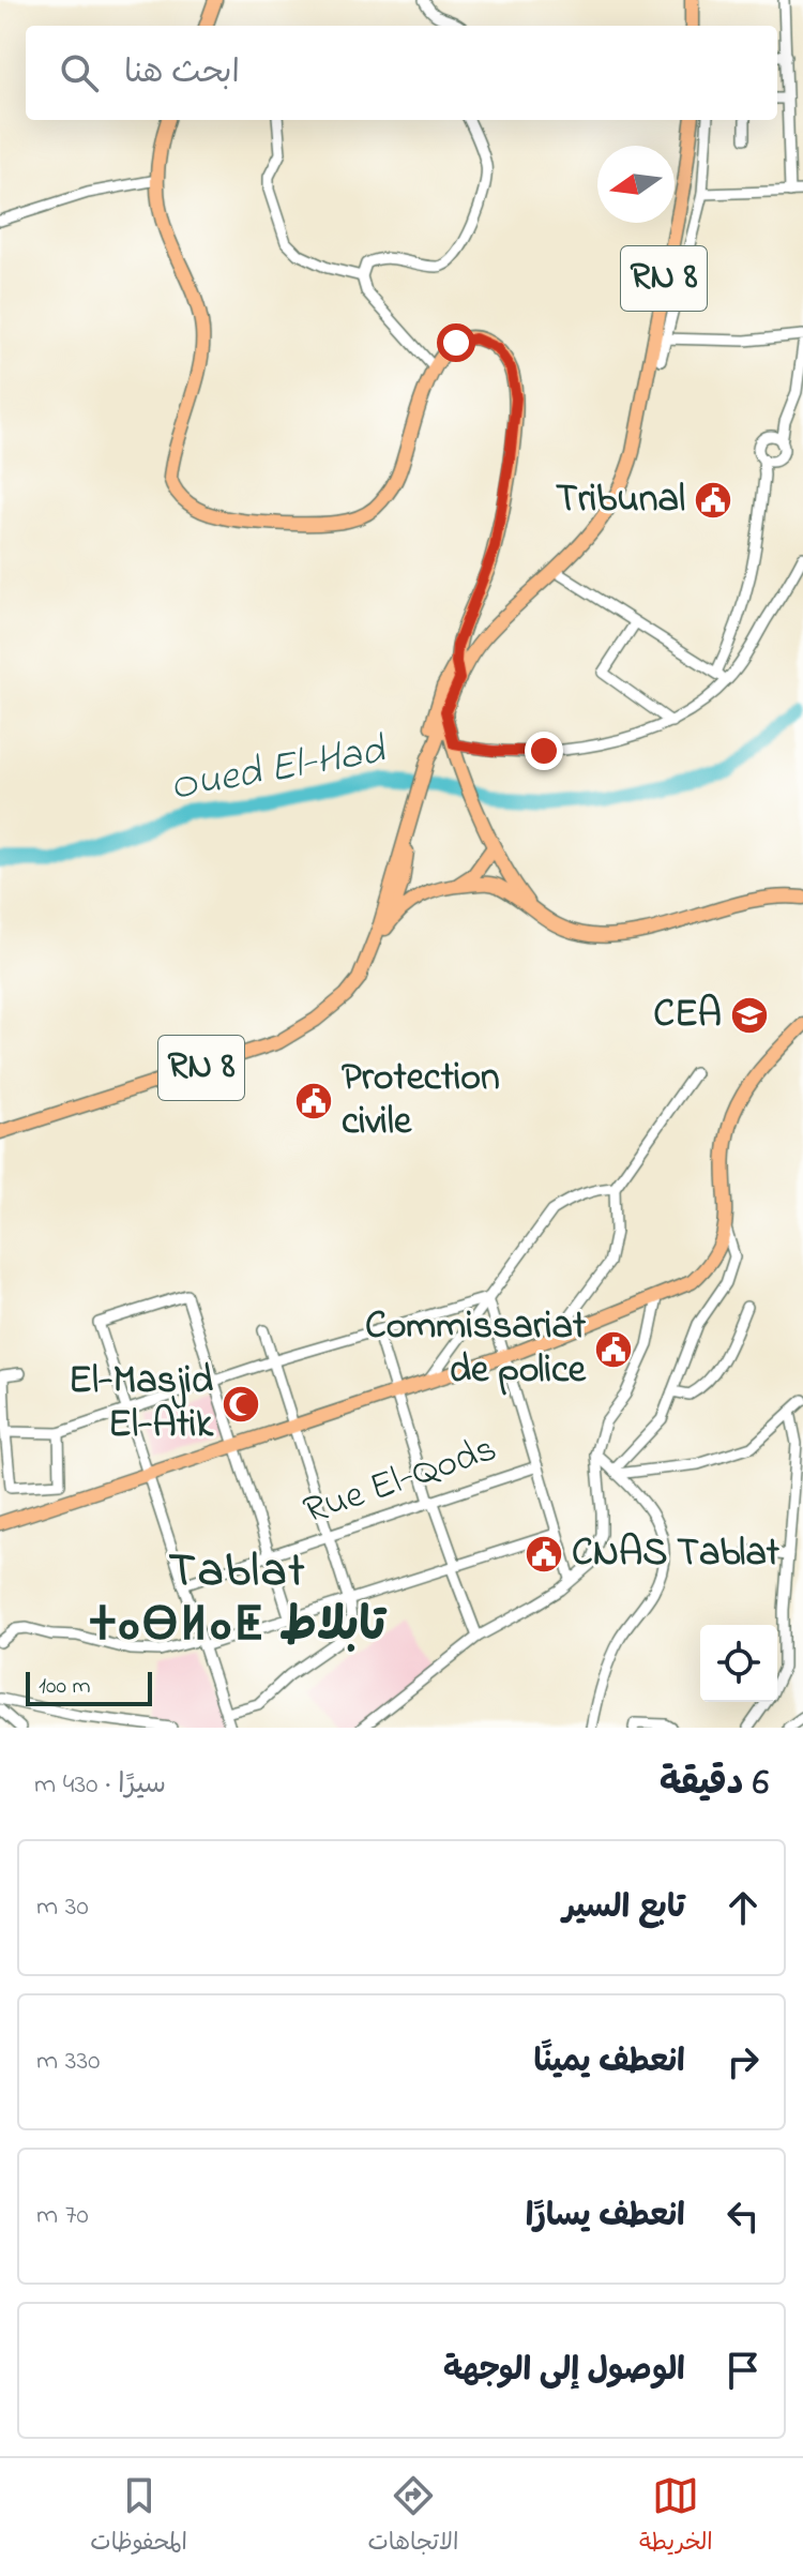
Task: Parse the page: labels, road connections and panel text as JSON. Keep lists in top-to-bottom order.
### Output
{
  "streets": {
    "main road": ["RN 8"],
    "street": ["Rue El-Qods"]
  },
  "districts": ["Tablat ⵜⴰⴱⵍⴰⵟ تابلاط"],
  "water": ["Oued El-Had"],
  "places": {
    "public building": [
      "Tribunal",
      "Protection civile",
      "Commissariat de police",
      "CNAS Tablat"
    ],
    "school or university": ["CEA"],
    "mosque": ["El-Masjid El-Atik"]
  },
  "scale_bar": "100 m",
  "north": "left",
  "page": {
    "search": "ابحث هنا",
    "scale": "100 m",
    "heading": ["6 دقيقة", "سيرًا · 430 m"],
    "list": [
      ["تابع السير", "30 m"],
      ["انعطف يمينًا", "330 m"],
      ["انعطف يسارًا", "70 m"],
      "الوصول إلى الوجهة"
    ],
    "nav": ["الخريطة", "الاتجاهات", "المحفوظات"]
  }
}
